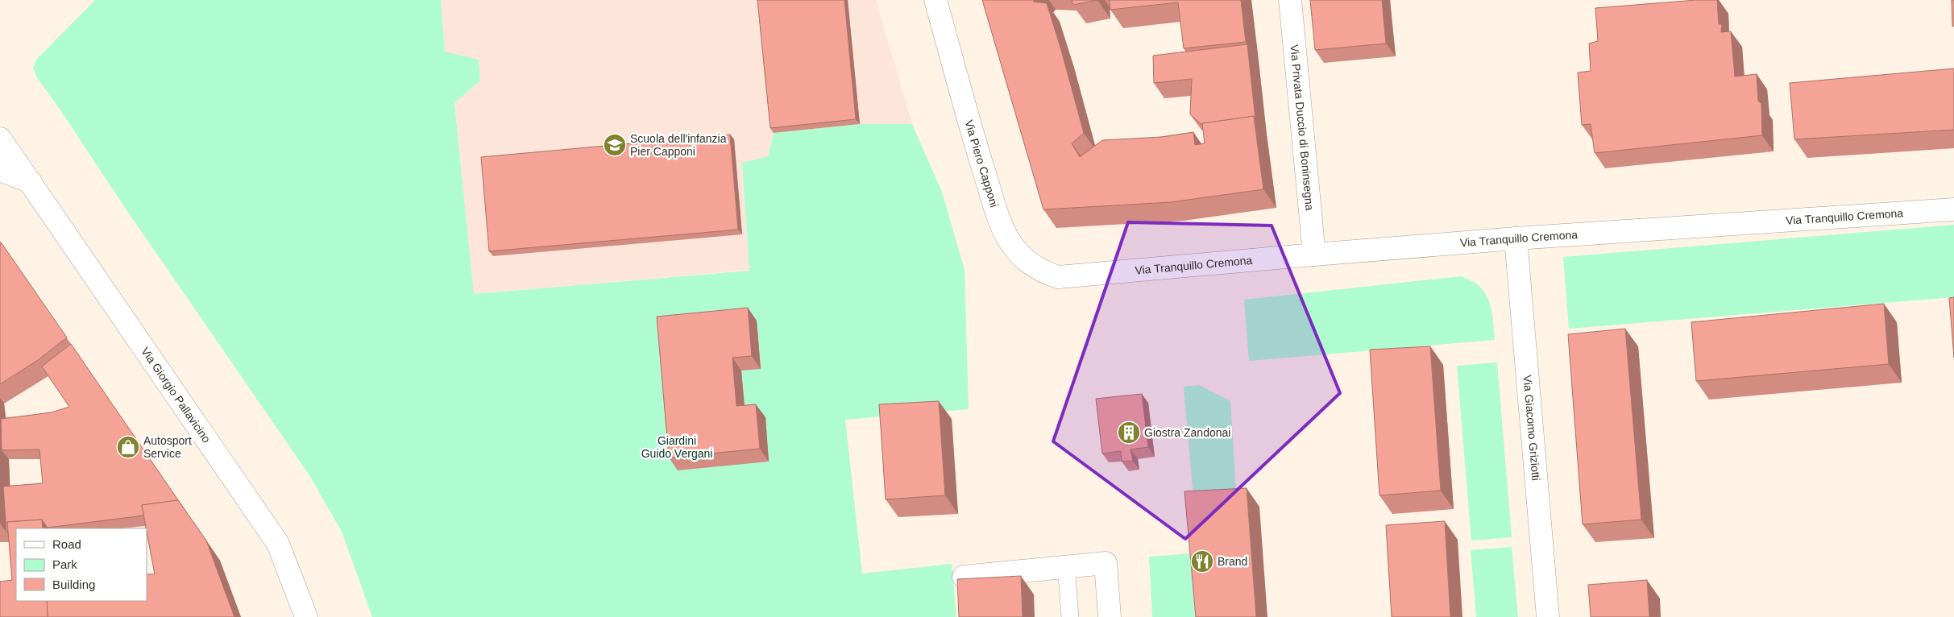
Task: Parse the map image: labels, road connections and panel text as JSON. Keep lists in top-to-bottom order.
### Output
{
  "streets": {
    "street": [
      "Via Privata Duccio di Boninsegna",
      "Via Piero Capponi",
      "Via Tranquillo Cremona",
      "Via Giorgio Pallavicino",
      "Via Giacomo Griziotti"
    ]
  },
  "crossings": [
    ["Via Privata Duccio di Boninsegna", "Via Tranquillo Cremona"],
    ["Via Piero Capponi", "Via Tranquillo Cremona"],
    ["Via Tranquillo Cremona", "Via Giacomo Griziotti"]
  ],
  "parks": ["Giardini Guido Vergani"],
  "places": {
    "school or university": ["Scuola dell'infanzia Pier Capponi"],
    "building": ["Giostra Zandonai"],
    "shop": ["Autosport Service"],
    "restaurant": ["Brand"]
  },
  "legend": ["Road", "Park", "Building"]
}
